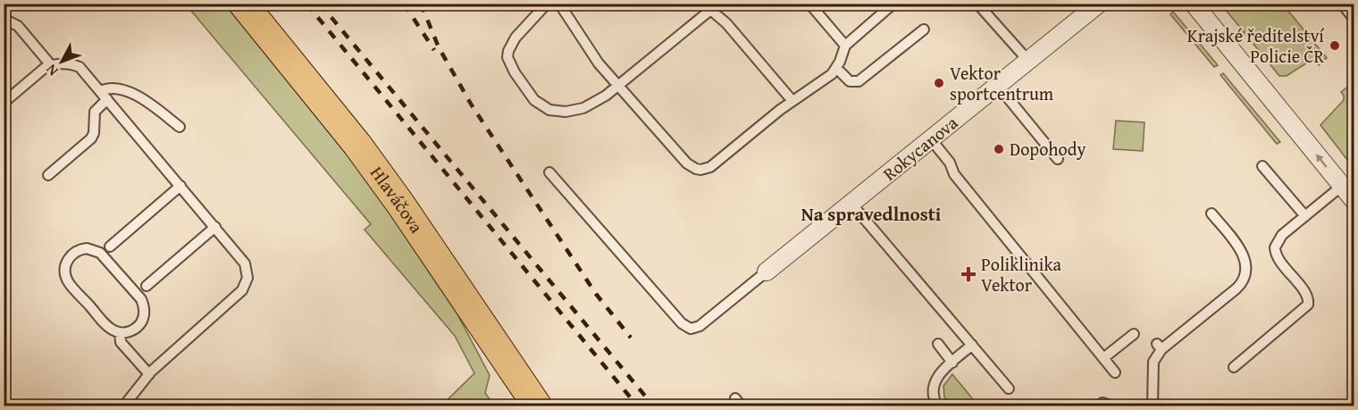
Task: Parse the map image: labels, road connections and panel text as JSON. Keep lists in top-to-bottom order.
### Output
{
  "streets": {
    "main road": ["Hlaváčova"],
    "street": ["Rokycanova"]
  },
  "districts": ["Na spravedlnosti"],
  "places": {
    "other": ["Krajské ředitelství Policie ČR", "Vektor sportcentrum", "Dopohody"],
    "health": ["Poliklinika Vektor"]
  },
  "north": "bottom left"
}
